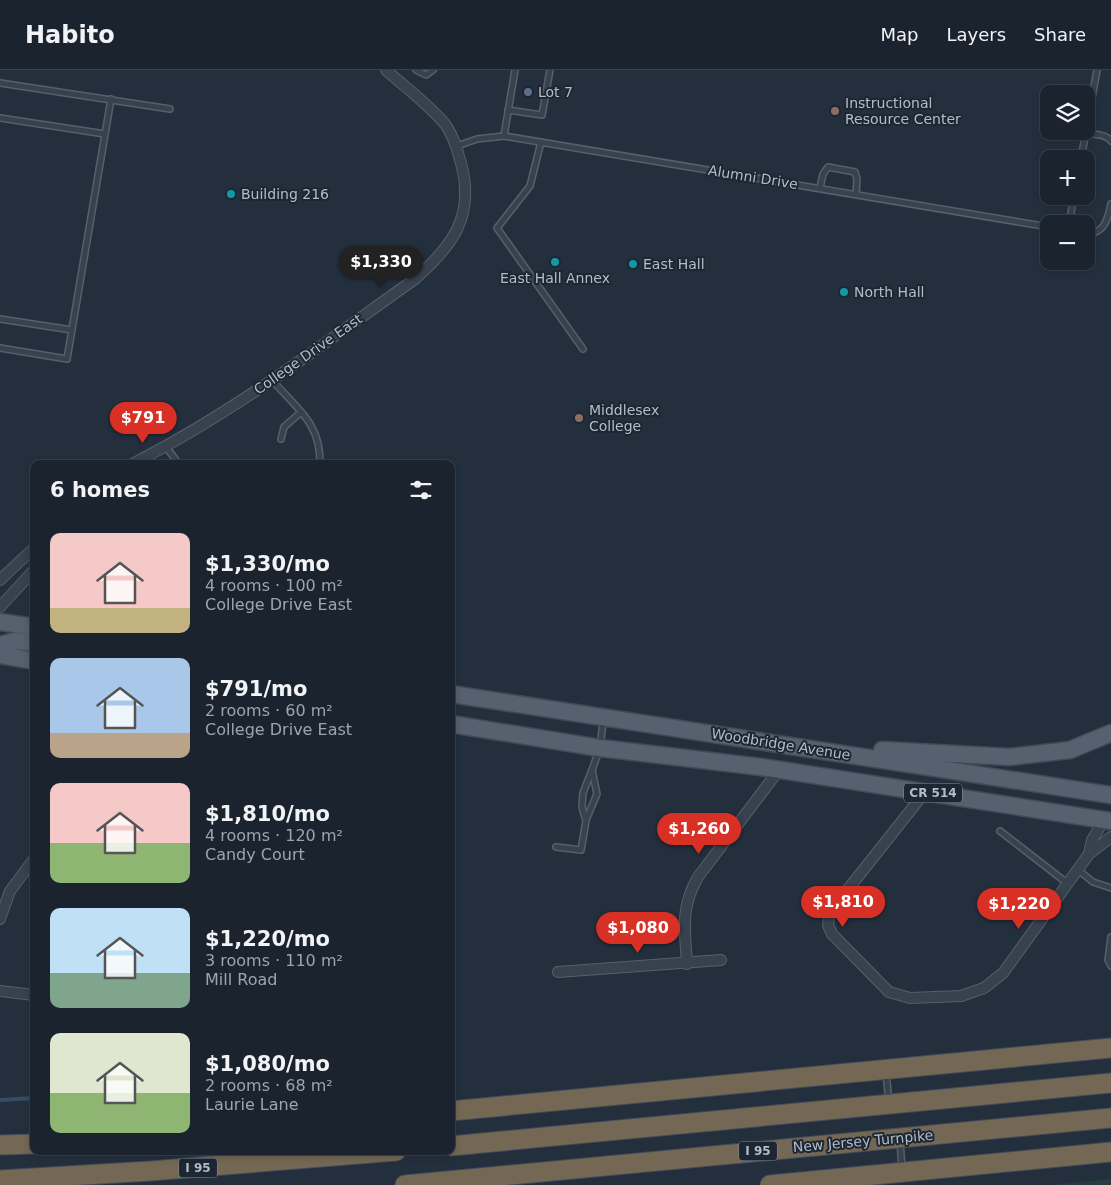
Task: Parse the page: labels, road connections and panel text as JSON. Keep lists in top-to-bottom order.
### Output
{
  "streets": {
    "highway": ["New Jersey Turnpike", "I 95"],
    "main road": ["Woodbridge Avenue", "CR 514"],
    "street": ["College Drive East"],
    "lane": ["Alumni Drive"]
  },
  "crossings": [
    ["Alumni Drive", "College Drive East"]
  ],
  "places": [
    "Lot 7",
    "Instructional Resource Center",
    "Building 216",
    "East Hall Annex",
    "East Hall",
    "North Hall",
    "Middlesex College"
  ],
  "page": {
    "header": "Habito",
    "nav": ["Map", "Layers", "Share"],
    "map_buttons": ["+", "−"],
    "price": [
      "$1,330",
      "$791",
      "$1,260",
      "$1,810",
      "$1,220",
      "$1,080"
    ],
    "heading": "6 homes",
    "list": [
      {
        "name": "$1,330/mo",
        "note": "4 rooms · 100 m² · College Drive East"
      },
      {
        "name": "$791/mo",
        "note": "2 rooms · 60 m² · College Drive East"
      },
      {
        "name": "$1,810/mo",
        "note": "4 rooms · 120 m² · Candy Court"
      },
      {
        "name": "$1,220/mo",
        "note": "3 rooms · 110 m² · Mill Road"
      },
      {
        "name": "$1,080/mo",
        "note": "2 rooms · 68 m² · Laurie Lane"
      }
    ]
  }
}
